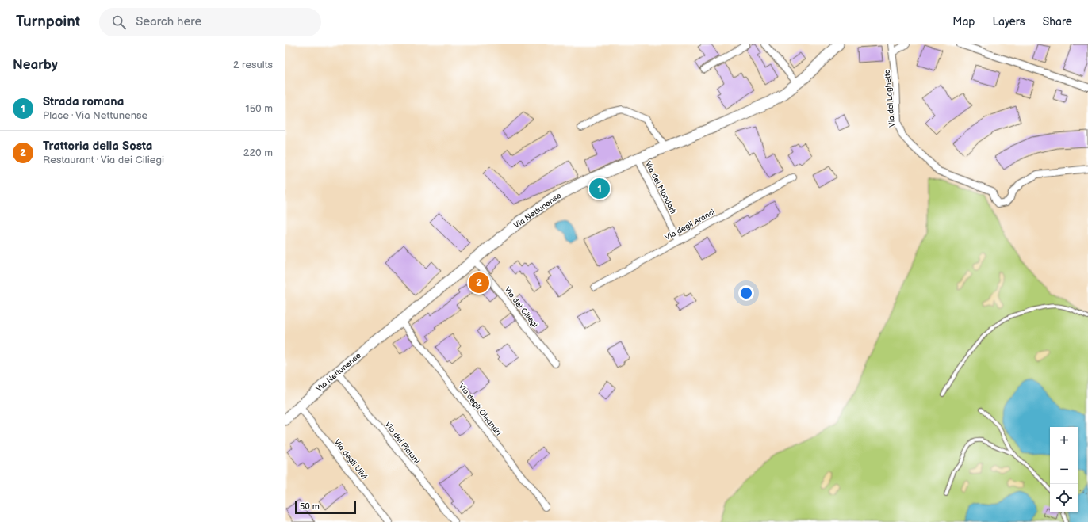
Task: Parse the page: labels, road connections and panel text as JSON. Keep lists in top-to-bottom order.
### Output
{
  "streets": {
    "main road": ["Via Nettunense"],
    "street": [
      "Via del Laghetto",
      "Via dei Mandorli",
      "Via degli Aranci",
      "Via dei Ciliegi",
      "Via degli Oleandri",
      "Via dei Platani",
      "Via degli Ulivi"
    ]
  },
  "crossings": [
    ["Via dei Mandorli", "Via Nettunense"],
    ["Via dei Mandorli", "Via degli Aranci"],
    ["Via Nettunense", "Via dei Ciliegi"],
    ["Via Nettunense", "Via degli Oleandri"],
    ["Via Nettunense", "Via dei Platani"],
    ["Via Nettunense", "Via degli Ulivi"]
  ],
  "scale_bar": "50 m",
  "page": {
    "header": "Turnpoint",
    "search": "Search here",
    "nav": ["Map", "Layers", "Share"],
    "heading": ["Nearby", "2 results"],
    "list": [
      {
        "mark": "1",
        "name": "Strada romana",
        "note": "Place · Via Nettunense",
        "value": "150 m"
      },
      {
        "mark": "2",
        "name": "Trattoria della Sosta",
        "note": "Restaurant · Via dei Ciliegi",
        "value": "220 m"
      }
    ],
    "pins": ["1", "2"],
    "map_buttons": ["+", "−"],
    "scale": "50 m"
  }
}
